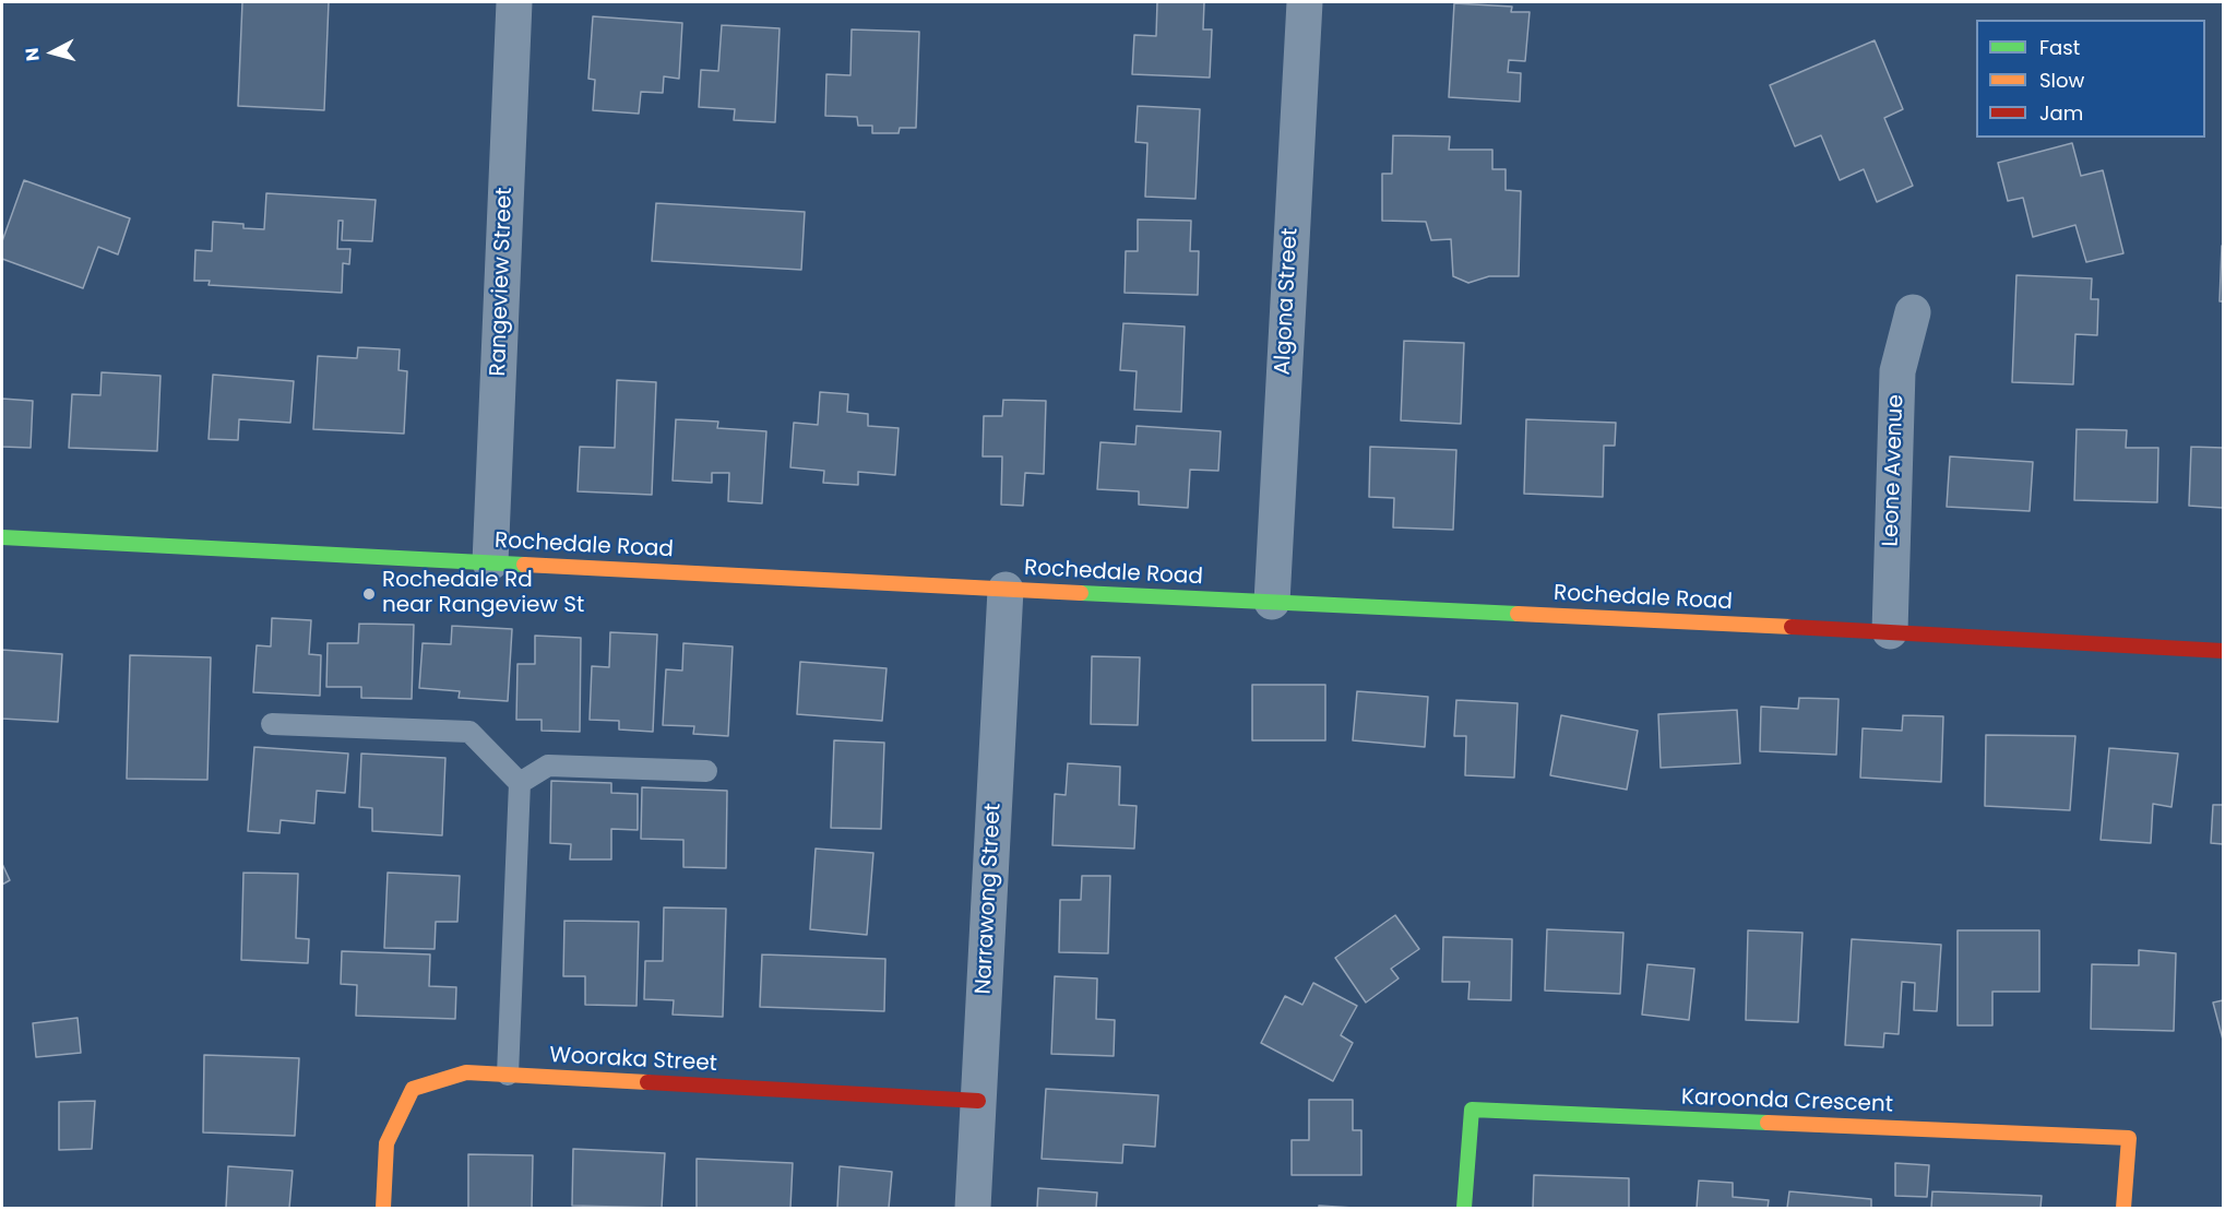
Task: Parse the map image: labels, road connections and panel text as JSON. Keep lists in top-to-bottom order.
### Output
{
  "streets": {
    "main road": ["Rochedale Road", "Wooraka Street", "Karoonda Crescent"],
    "street": [
      "Rangeview Street",
      "Algona Street",
      "Leone Avenue",
      "Narrawong Street"
    ]
  },
  "crossings": [
    ["Rangeview Street", "Rochedale Road"],
    ["Algona Street", "Rochedale Road"],
    ["Leone Avenue", "Rochedale Road"],
    ["Rochedale Road", "Narrawong Street"],
    ["Narrawong Street", "Wooraka Street"]
  ],
  "places": ["Rochedale Rd near Rangeview St"],
  "legend": ["Fast", "Slow", "Jam"],
  "north": "left"
}
